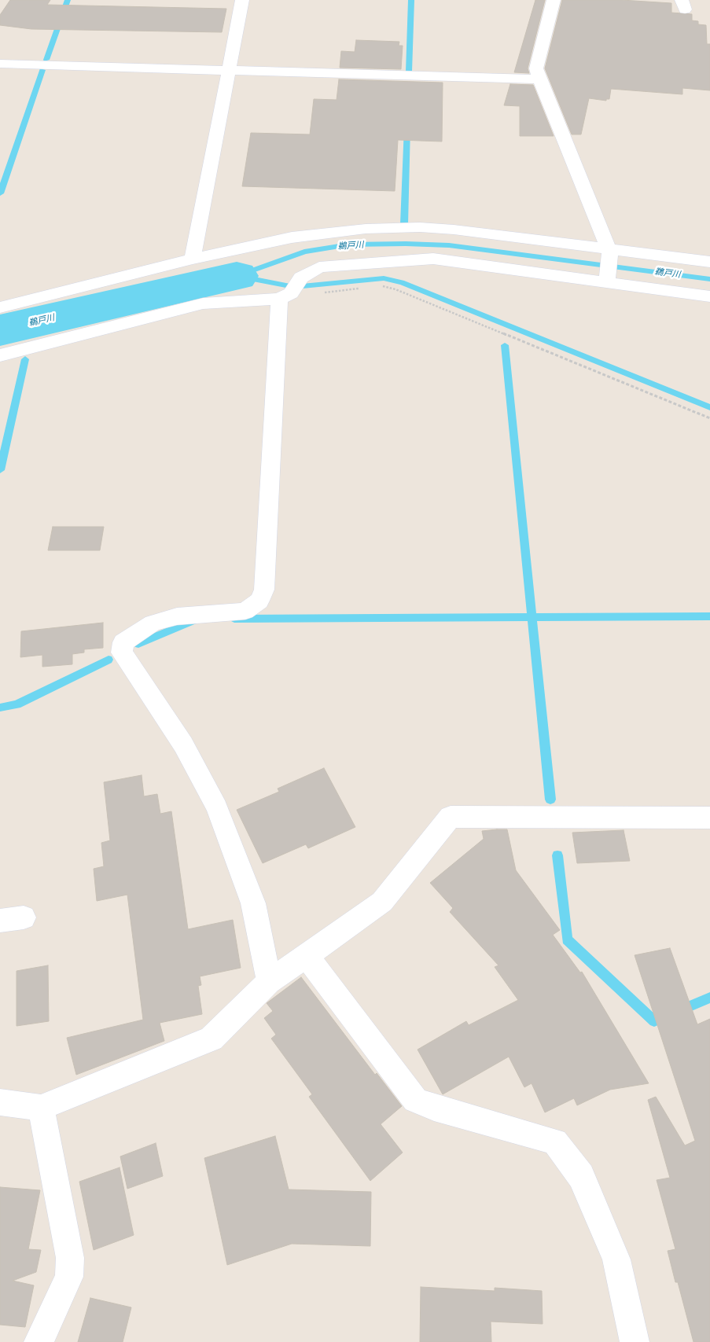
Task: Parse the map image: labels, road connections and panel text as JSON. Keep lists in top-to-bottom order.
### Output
{
  "water": ["鵜戸川"]
}
